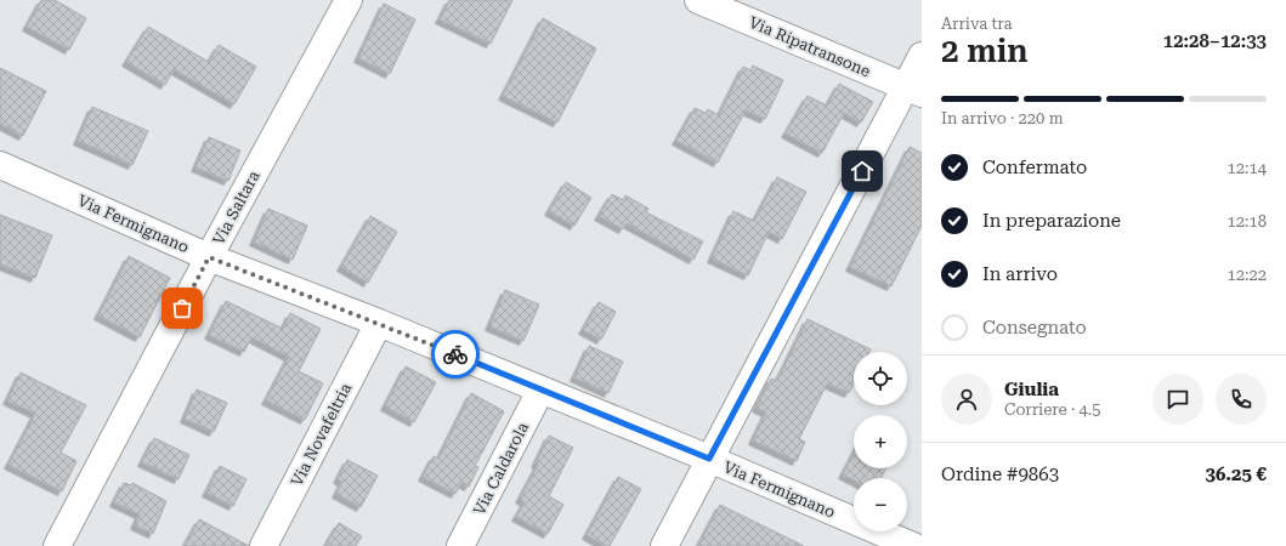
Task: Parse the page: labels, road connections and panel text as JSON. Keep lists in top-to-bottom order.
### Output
{
  "streets": {
    "street": [
      "Via Ripatransone",
      "Via Saltara",
      "Via Fermignano",
      "Via Novafeltria",
      "Via Caldarola"
    ]
  },
  "crossings": [
    ["Via Saltara", "Via Fermignano"],
    ["Via Fermignano", "Via Novafeltria"],
    ["Via Fermignano", "Via Caldarola"]
  ],
  "page": {
    "heading": ["2 min", "Arriva tra", "12:28–12:33"],
    "panel": [
      "Giulia",
      "Corriere · 4.5",
      "Ordine #9863",
      "36.25 €"
    ],
    "bar": "In arrivo · 220 m",
    "list": [
      ["Confermato", "12:14"],
      ["In preparazione", "12:18"],
      ["In arrivo", "12:22"],
      "Consegnato"
    ],
    "map_buttons": ["+", "−"]
  }
}
